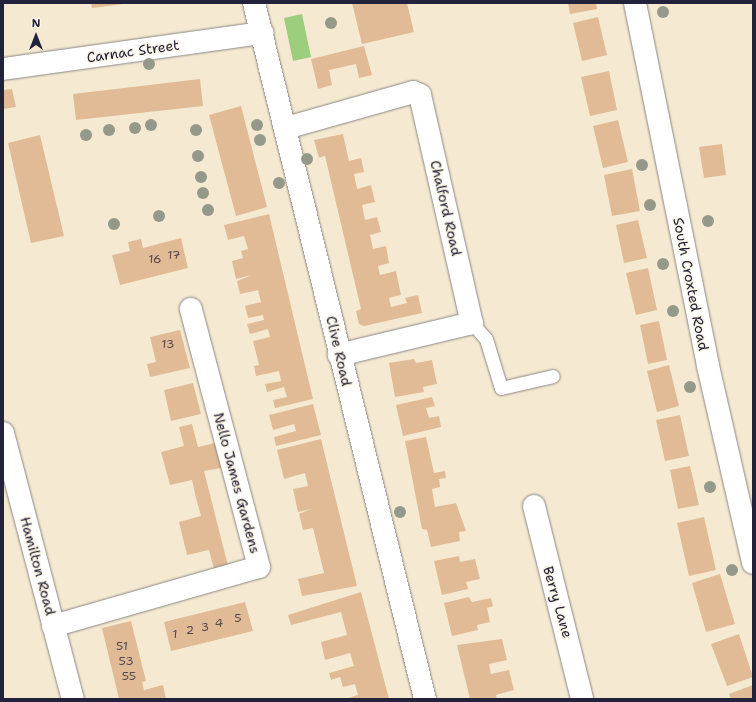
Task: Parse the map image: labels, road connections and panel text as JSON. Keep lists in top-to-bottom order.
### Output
{
  "streets": {
    "street": [
      "Carnac Street",
      "Chalford Road",
      "South Croxted Road",
      "Clive Road",
      "Nello James Gardens",
      "Hamilton Road",
      "Berry Lane"
    ]
  },
  "crossings": [
    ["Carnac Street", "Clive Road"],
    ["Chalford Road", "Clive Road"],
    ["Nello James Gardens", "Hamilton Road"]
  ],
  "house_numbers": [
    "17",
    "16",
    "13",
    "5",
    "4",
    "3",
    "2",
    "1",
    "51",
    "53",
    "55"
  ],
  "north": "top"
}
